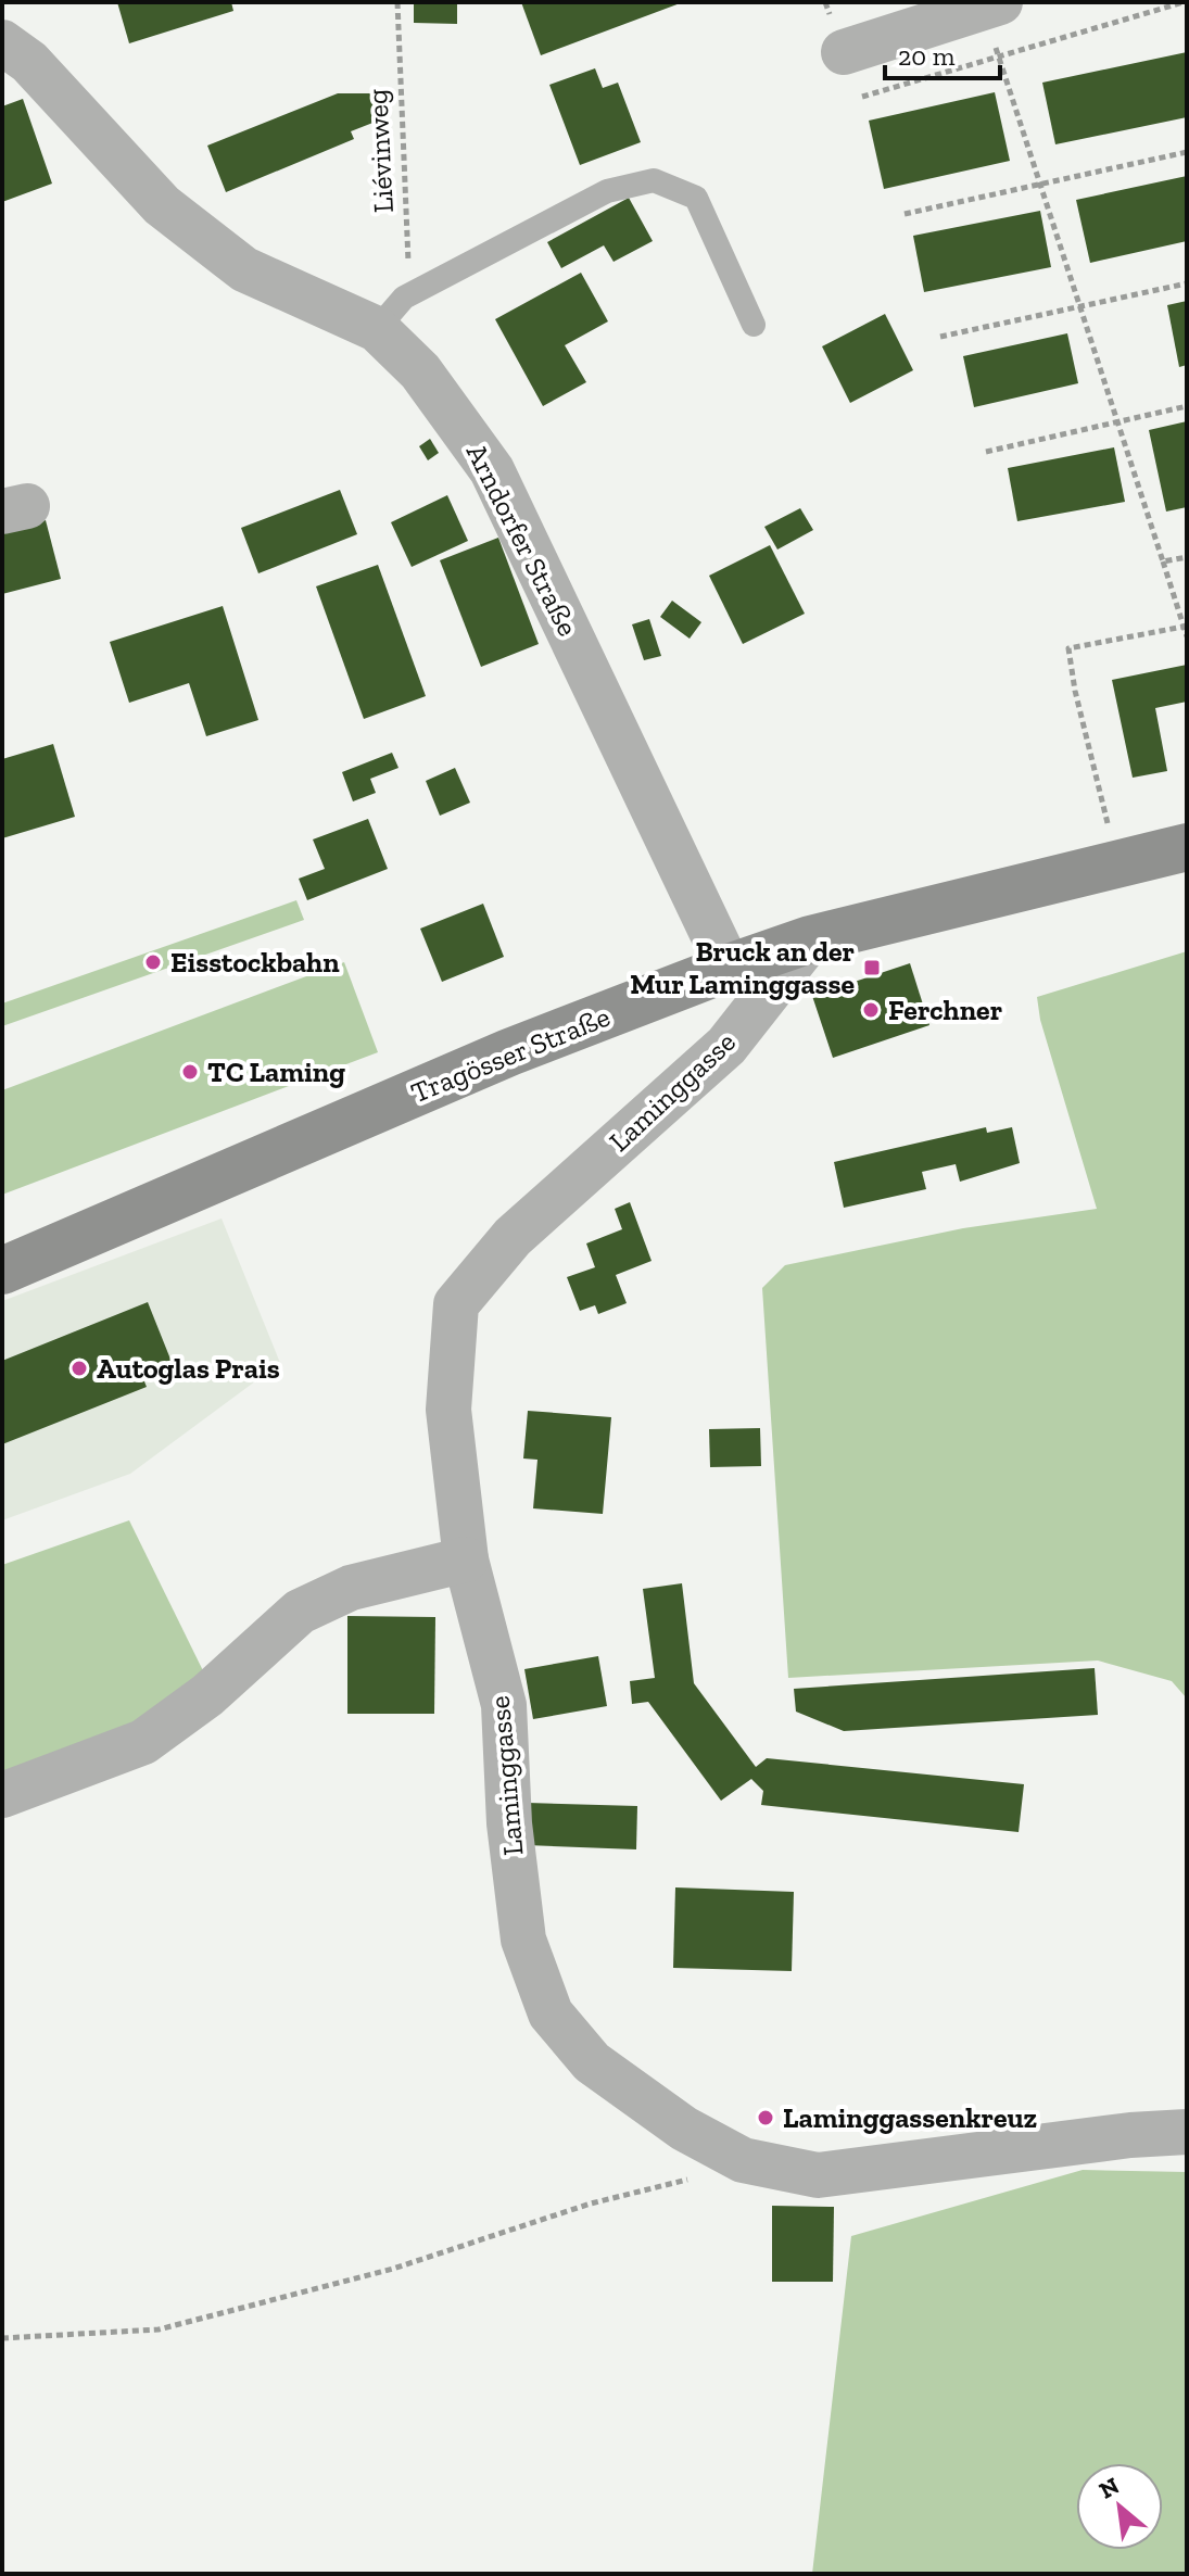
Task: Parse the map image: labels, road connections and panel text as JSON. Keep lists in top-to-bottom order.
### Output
{
  "streets": {
    "main road": ["Tragösser Straße"],
    "street": ["Arndorfer Straße", "Laminggasse"],
    "path": ["Liévinweg"]
  },
  "crossings": [
    ["Liévinweg", "Arndorfer Straße"],
    ["Arndorfer Straße", "Tragösser Straße"],
    ["Tragösser Straße", "Laminggasse"]
  ],
  "places": {
    "other": [
      "Eisstockbahn",
      "Ferchner",
      "TC Laming",
      "Autoglas Prais",
      "Laminggassenkreuz"
    ],
    "transit": ["Bruck an der Mur Laminggasse"]
  },
  "scale_bar": "20 m",
  "north": "top left"
}
